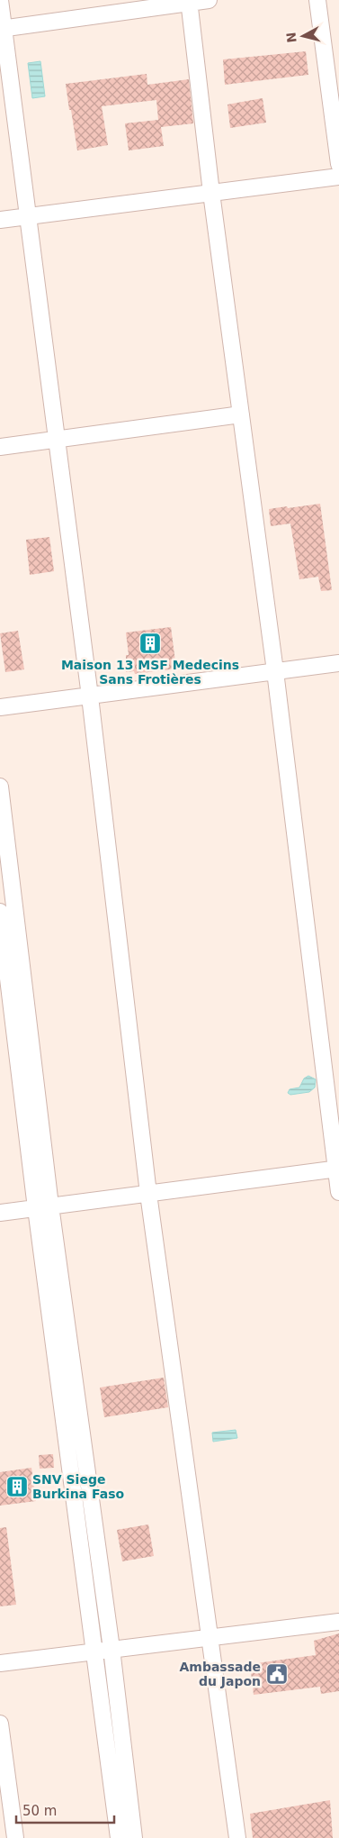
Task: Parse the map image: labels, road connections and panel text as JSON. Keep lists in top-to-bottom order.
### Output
{
  "places": {
    "building": ["Maison 13 MSF Medecins Sans Frotières", "SNV Siege Burkina Faso"],
    "public building": ["Ambassade du Japon"]
  },
  "scale_bar": "50 m",
  "north": "left"
}
